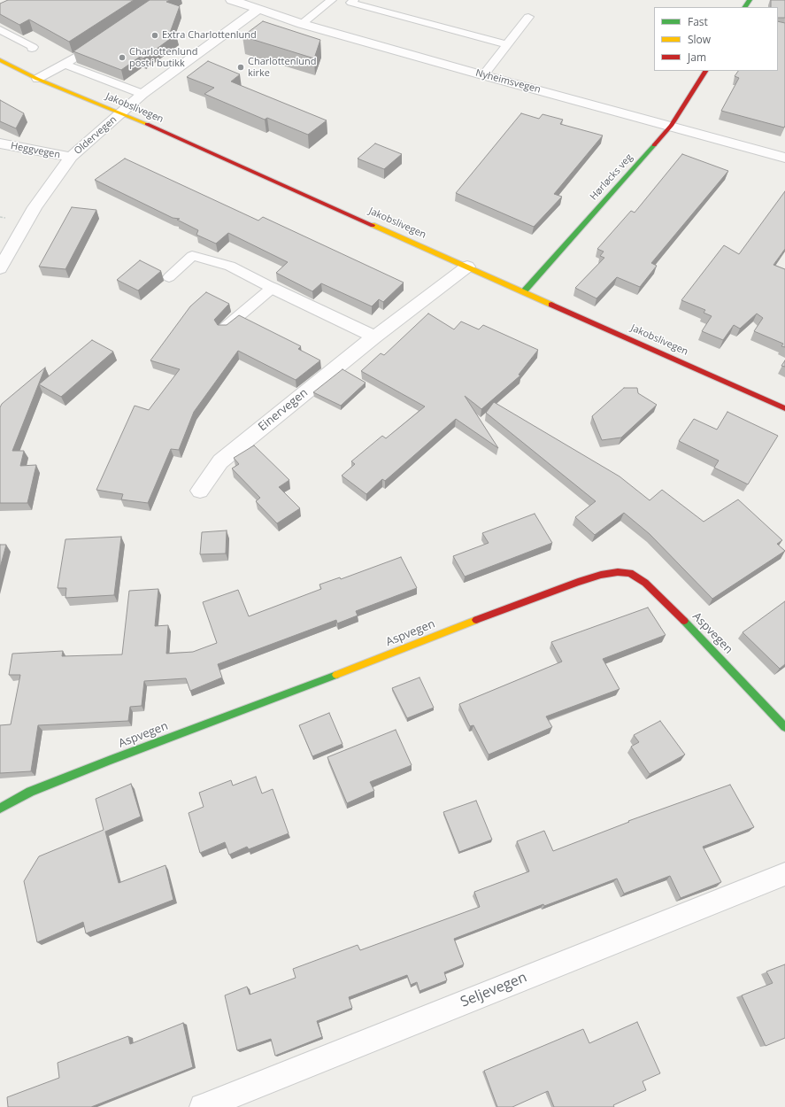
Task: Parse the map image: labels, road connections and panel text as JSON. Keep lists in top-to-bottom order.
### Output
{
  "streets": {
    "street": [
      "Nyheimsvegen",
      "Jakobslivegen",
      "Oldervegen",
      "Heggvegen",
      "Hørløcks veg",
      "Einervegen",
      "Aspvegen",
      "Seljevegen"
    ]
  },
  "crossings": [
    ["Nyheimsvegen", "Oldervegen"],
    ["Nyheimsvegen", "Hørløcks veg"],
    ["Jakobslivegen", "Oldervegen"],
    ["Jakobslivegen", "Hørløcks veg"],
    ["Jakobslivegen", "Einervegen"],
    ["Oldervegen", "Heggvegen"]
  ],
  "places": ["Extra Charlottenlund", "Charlottenlund post i butikk", "Charlottenlund kirke"],
  "legend": ["Fast", "Slow", "Jam"]
}
